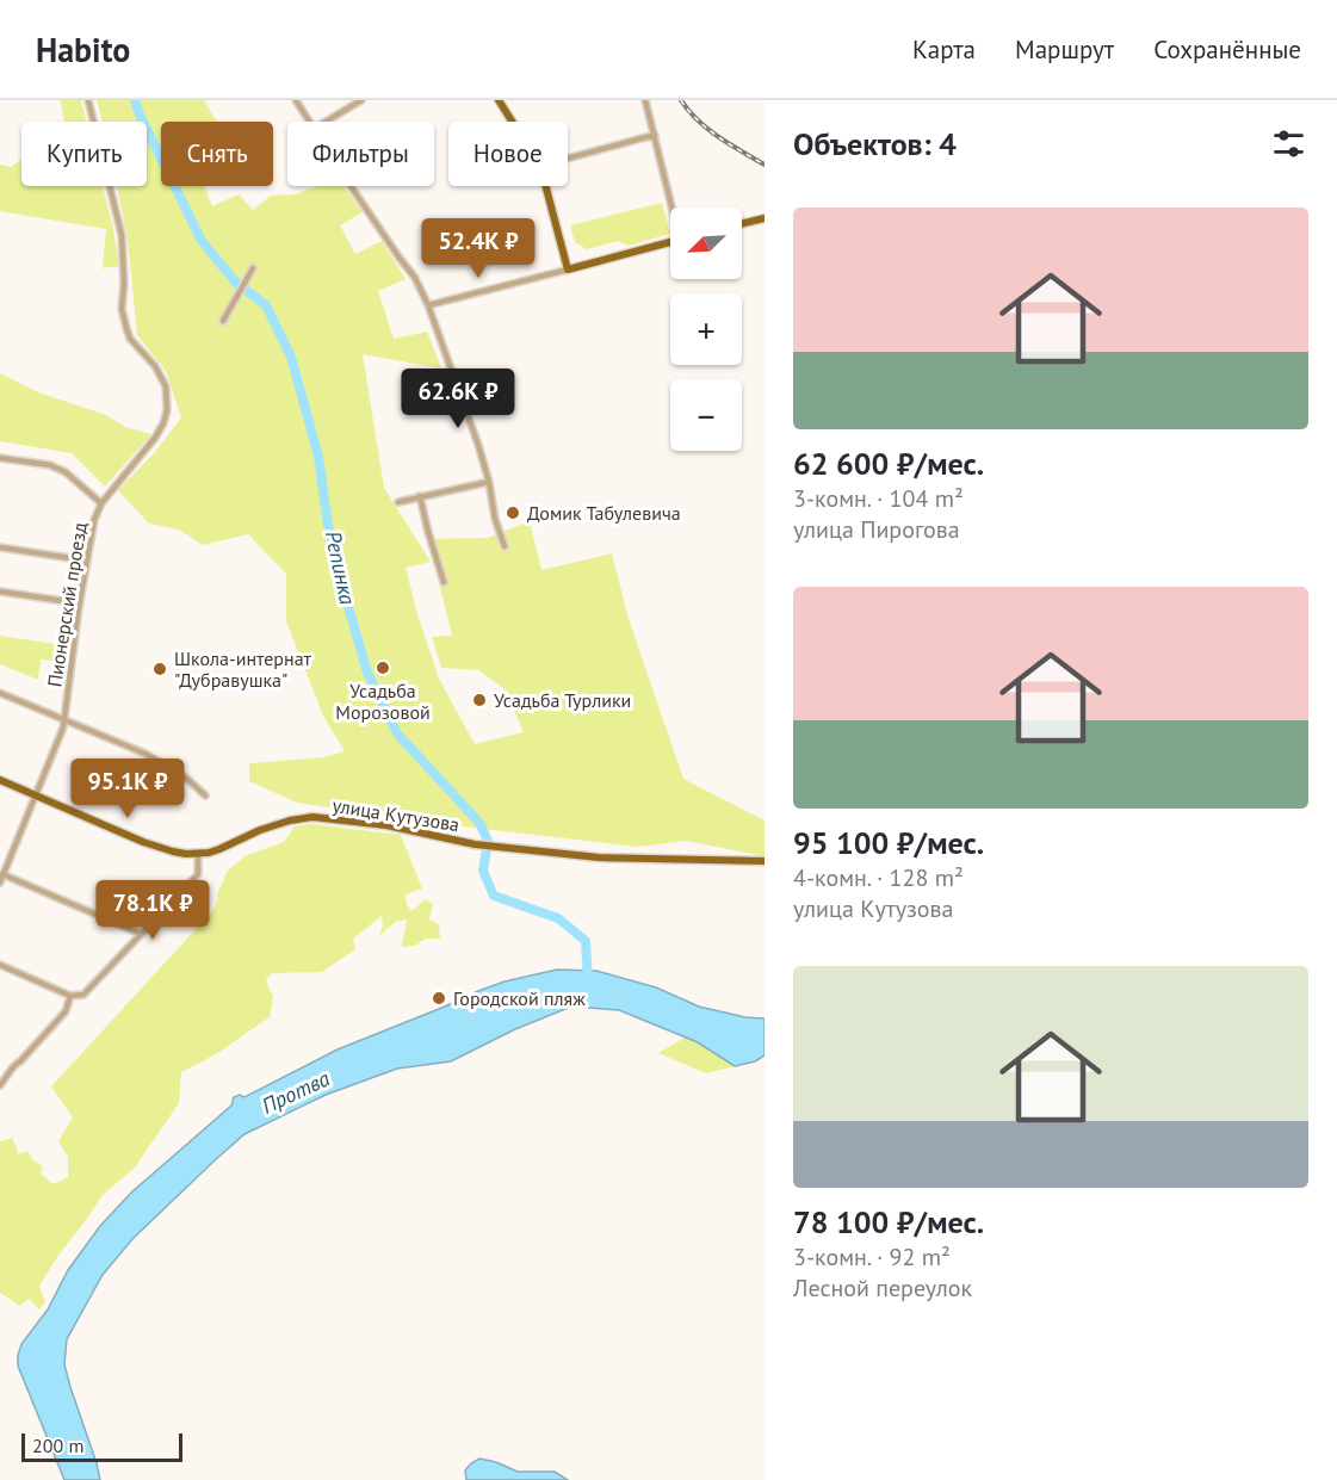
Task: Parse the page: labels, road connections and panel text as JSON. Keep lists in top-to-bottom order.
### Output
{
  "streets": {
    "main road": ["улица Кутузова"],
    "street": ["Пионерский проезд"]
  },
  "crossings": [
    ["Пионерский проезд", "улица Кутузова"]
  ],
  "water": ["Репинка", "Протва"],
  "places": [
    "Домик Табулевича",
    "Усадьба Морозовой",
    "Школа-интернат \"Дубравушка\"",
    "Усадьба Турлики",
    "Городской пляж"
  ],
  "scale_bar": "200 m",
  "north": "bottom left",
  "page": {
    "header": "Habito",
    "nav": ["Карта", "Маршрут", "Сохранённые"],
    "heading": "Объектов: 4",
    "chip": [
      "Купить",
      "Снять",
      "Фильтры",
      "Новое"
    ],
    "list": [
      {
        "name": "62 600 ₽/мес.",
        "note": "3-комн. · 104 m² · улица Пирогова"
      },
      {
        "name": "95 100 ₽/мес.",
        "note": "4-комн. · 128 m² · улица Кутузова"
      },
      {
        "name": "78 100 ₽/мес.",
        "note": "3-комн. · 92 m² · Лесной переулок"
      }
    ],
    "map_buttons": ["+", "−"],
    "price": [
      "52.4K ₽",
      "62.6K ₽",
      "95.1K ₽",
      "78.1K ₽"
    ],
    "scale": "200 m"
  }
}
